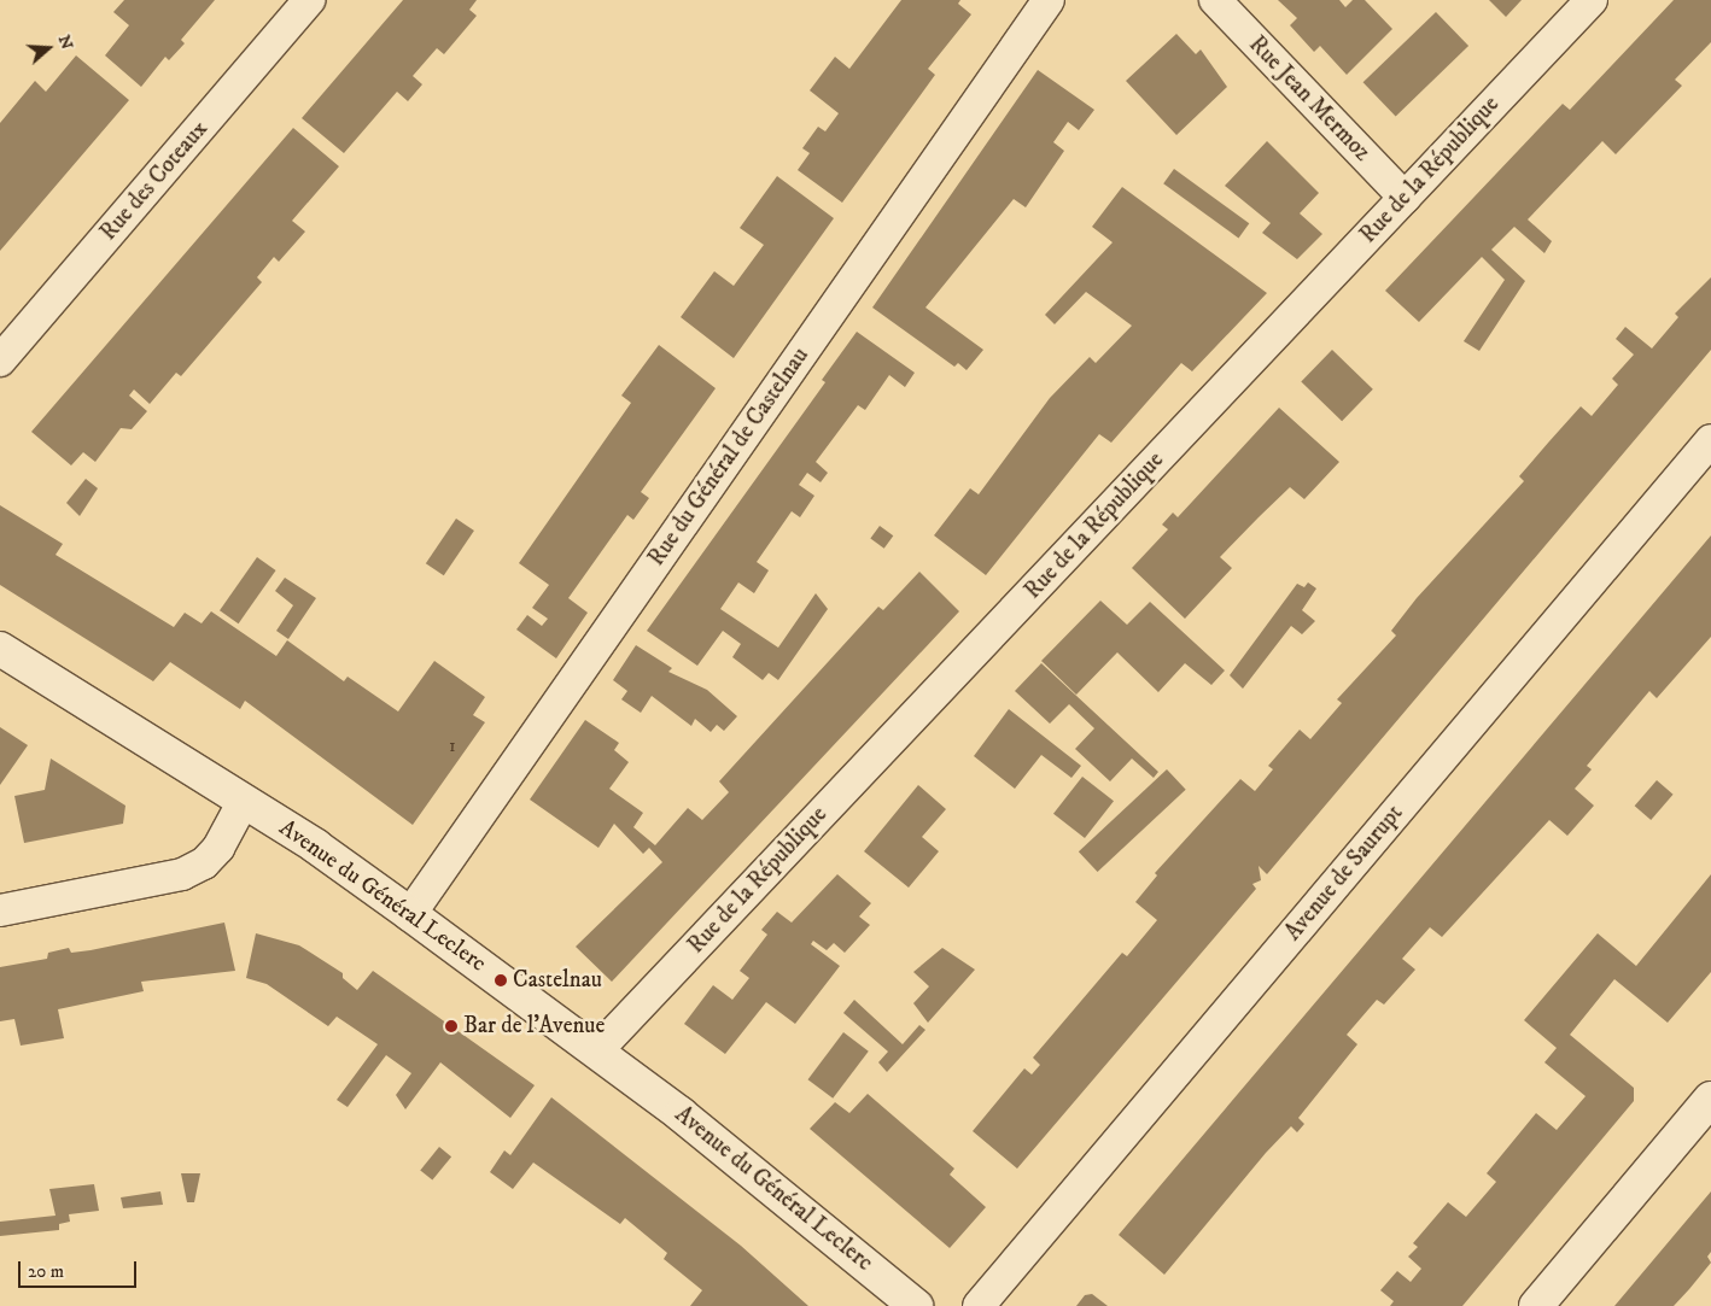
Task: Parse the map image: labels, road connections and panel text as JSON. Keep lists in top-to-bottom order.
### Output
{
  "streets": {
    "main road": ["Avenue du Général Leclerc"],
    "street": [
      "Rue Jean Mermoz",
      "Rue de la République",
      "Rue des Coteaux",
      "Rue du Général de Castelnau",
      "Avenue de Saurupt"
    ]
  },
  "crossings": [
    ["Rue Jean Mermoz", "Rue de la République"],
    ["Rue de la République", "Avenue du Général Leclerc"],
    ["Rue du Général de Castelnau", "Avenue du Général Leclerc"]
  ],
  "places": ["Castelnau", "Bar de l'Avenue"],
  "house_numbers": ["1"],
  "scale_bar": "20 m",
  "north": "right"
}
